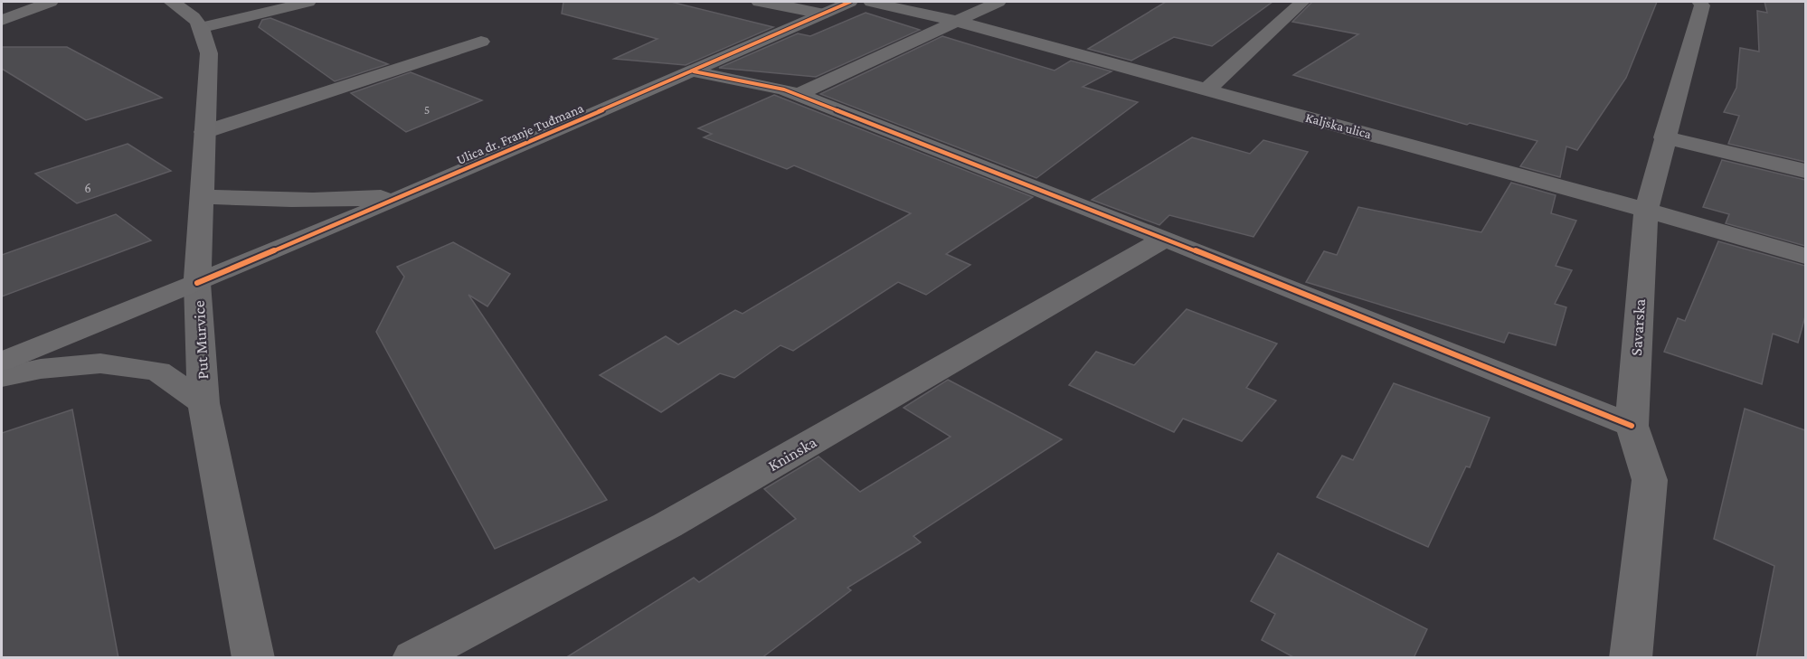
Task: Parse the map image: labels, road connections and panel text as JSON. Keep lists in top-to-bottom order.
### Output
{
  "streets": {
    "main road": ["Ulica dr. Franje Tuđmana", "Put Murvice"],
    "street": ["Kaljska ulica", "Savarska", "Kninska"]
  },
  "crossings": [
    ["Kaljska ulica", "Savarska"],
    ["Ulica dr. Franje Tuđmana", "Put Murvice"]
  ],
  "house_numbers": ["5", "6"]
}
